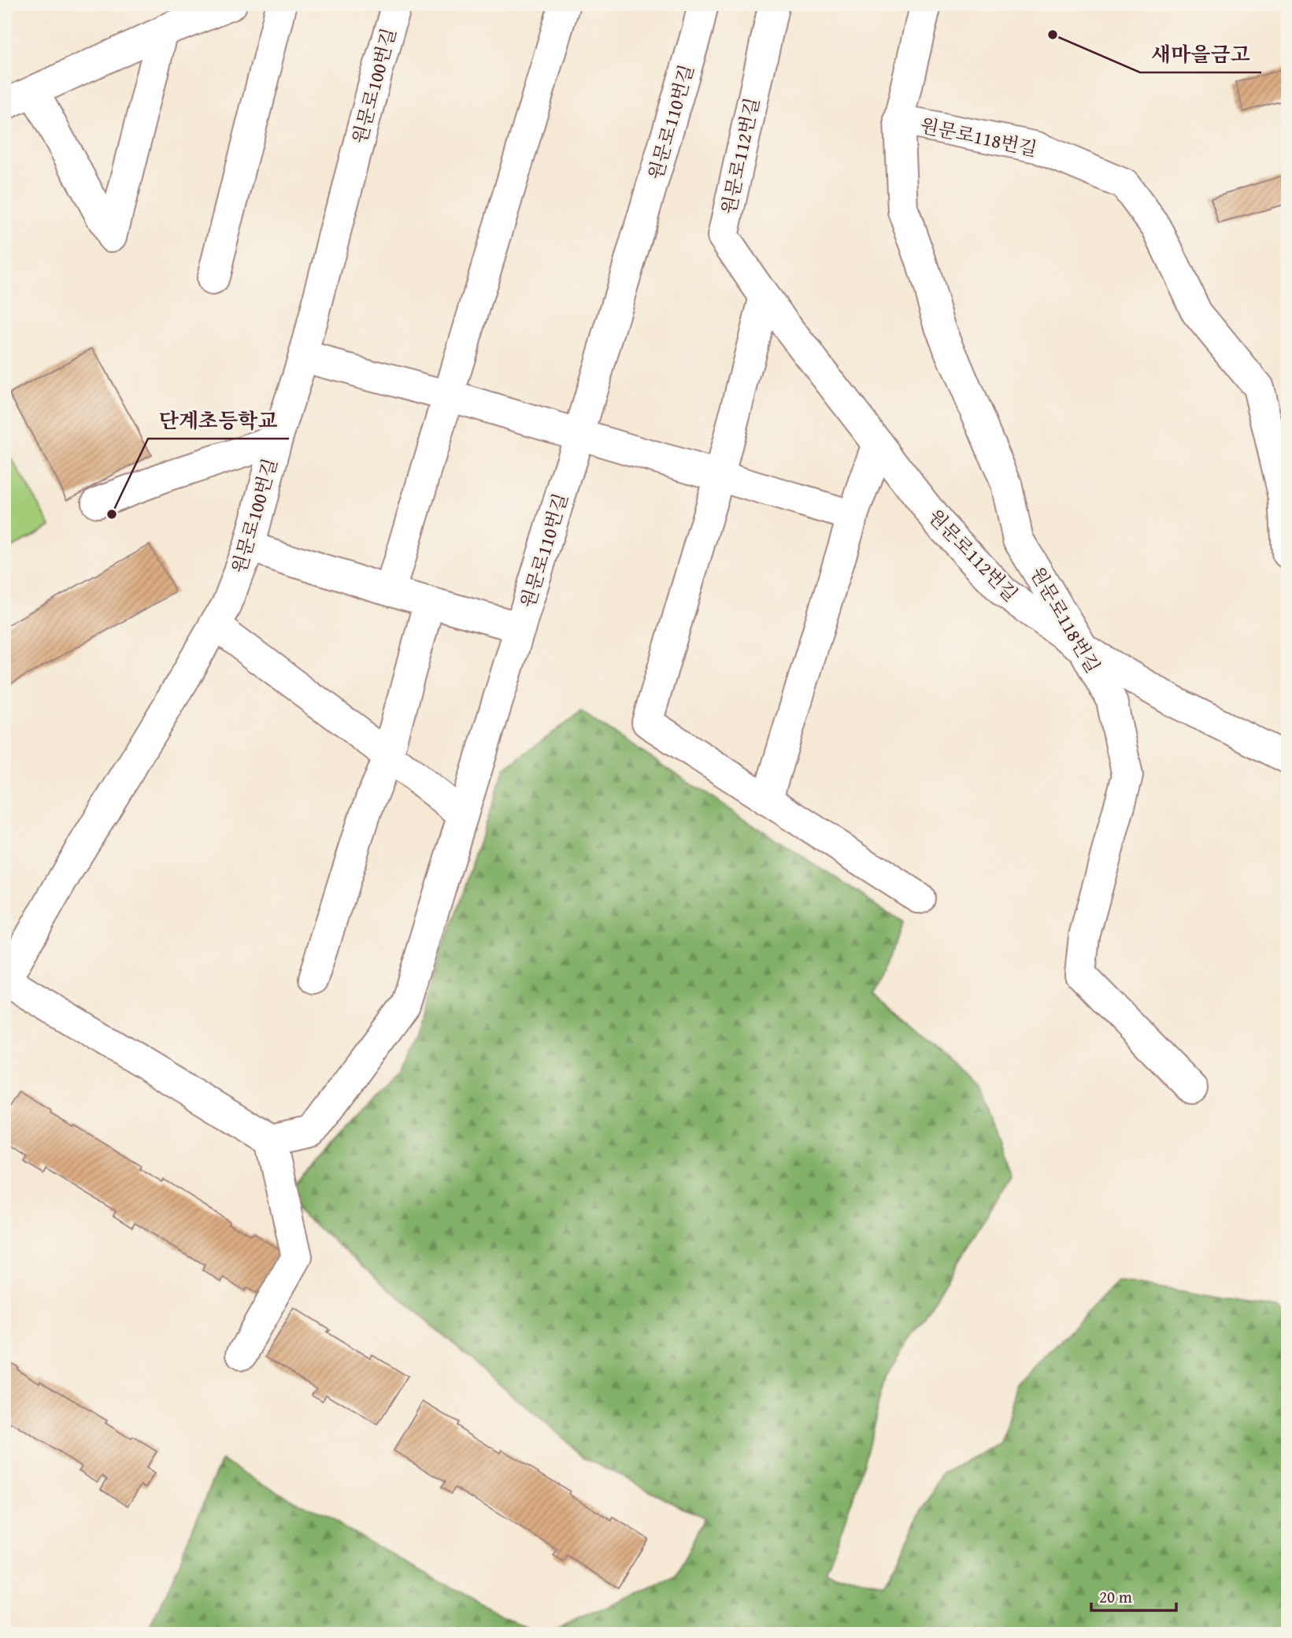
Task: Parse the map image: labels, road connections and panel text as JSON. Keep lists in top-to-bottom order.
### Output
{
  "streets": {
    "street": [
      "원문로100번길",
      "원문로110번길",
      "원문로118번길",
      "원문로112번길"
    ]
  },
  "crossings": [
    ["원문로100번길", "원문로110번길"],
    ["원문로118번길", "원문로112번길"]
  ],
  "places": ["새마을금고", "단계초등학교"],
  "scale_bar": "20 m"
}
